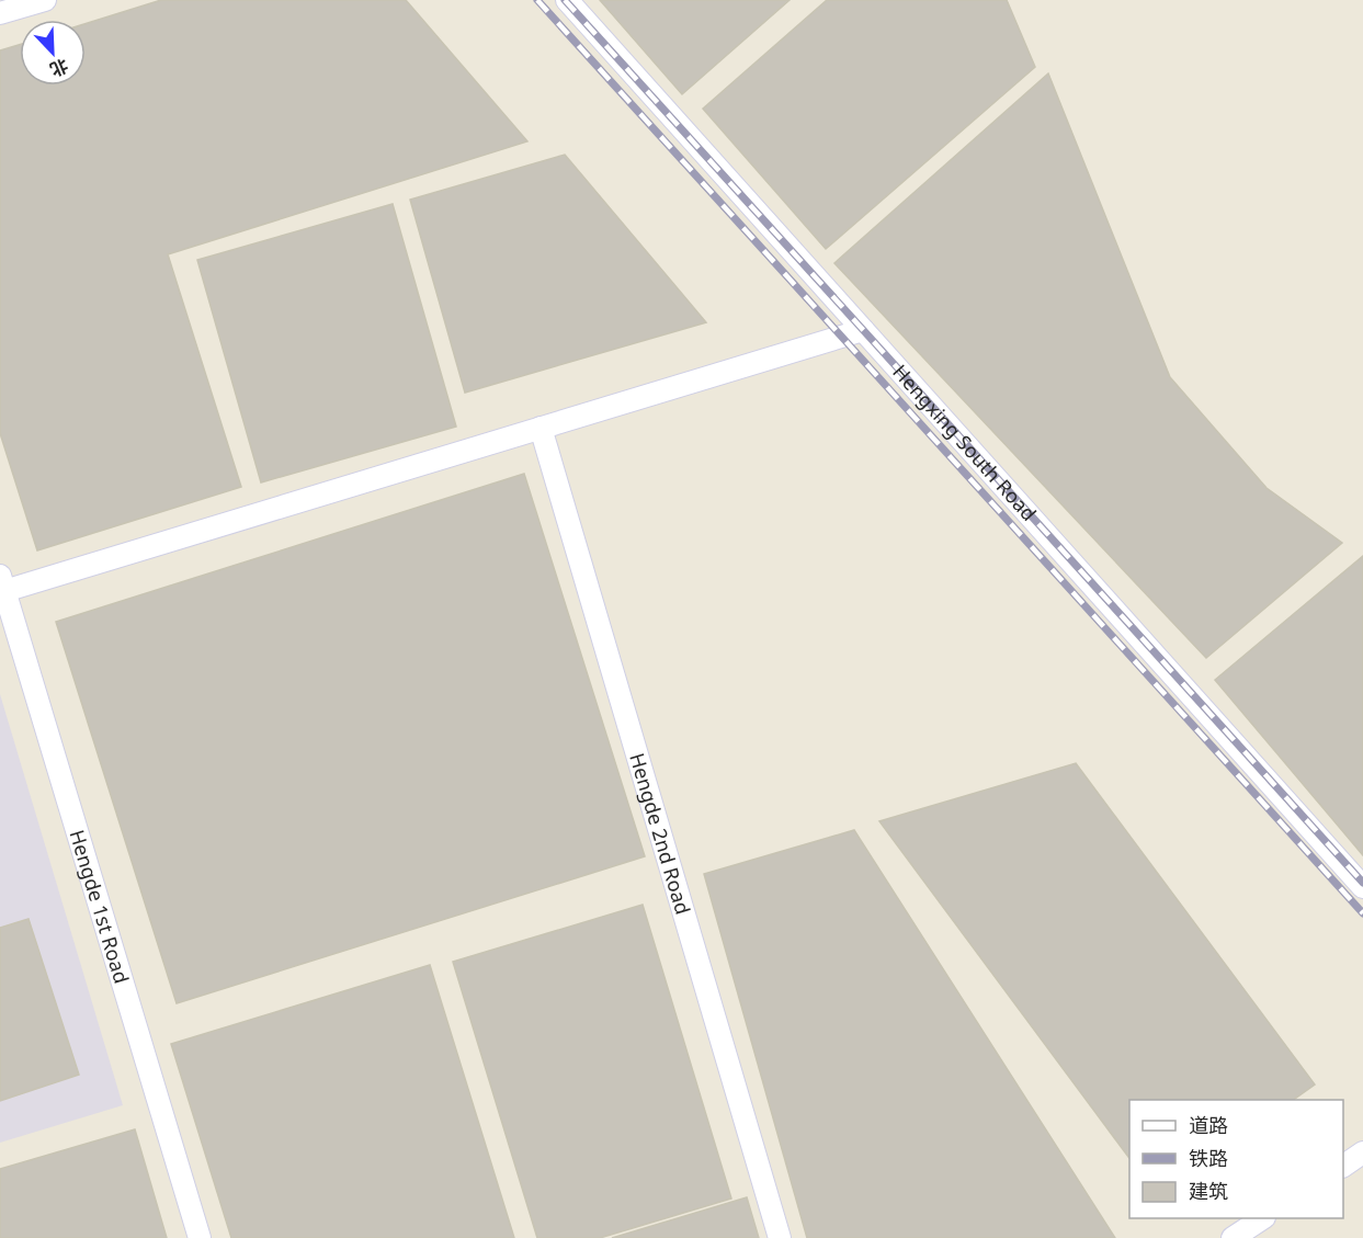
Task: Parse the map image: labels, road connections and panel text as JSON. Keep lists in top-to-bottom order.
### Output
{
  "streets": {
    "street": ["Hengxing South Road", "Hengde 2nd Road", "Hengde 1st Road"]
  },
  "legend": ["道路", "铁路", "建筑"],
  "north": "bottom right"
}
